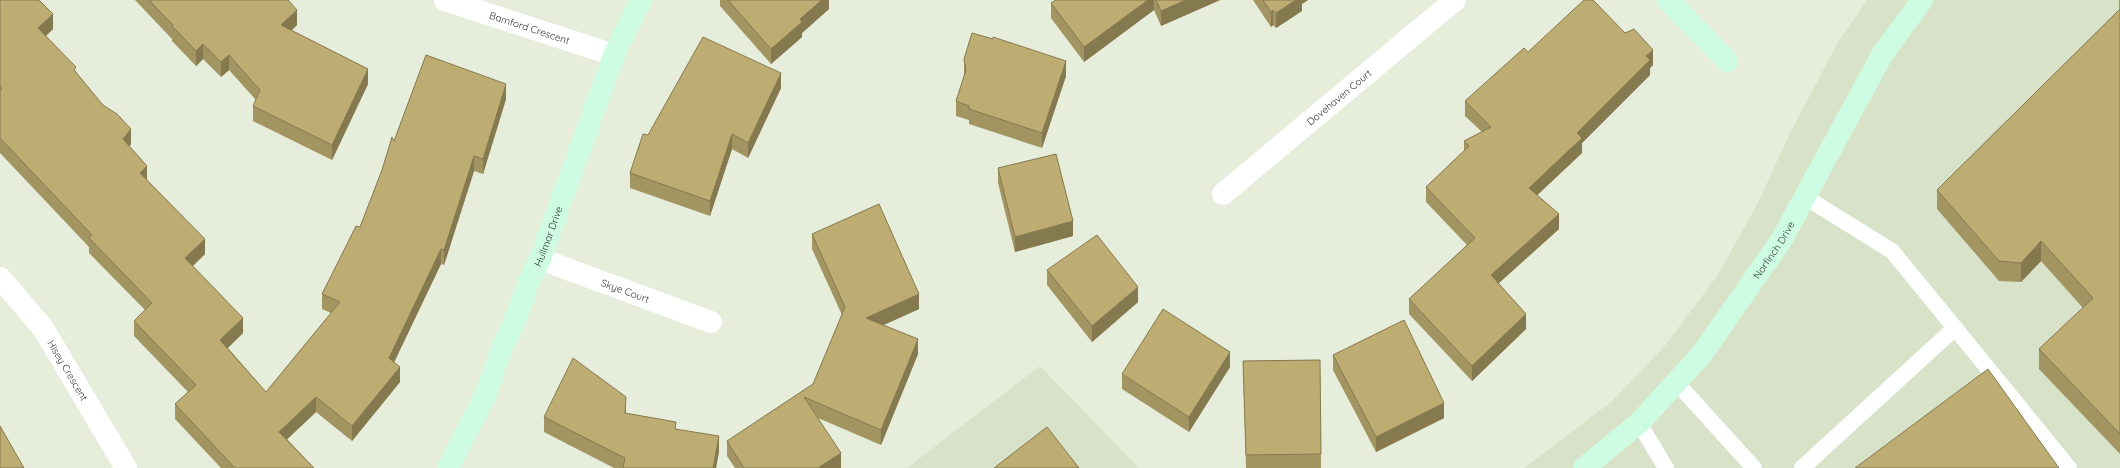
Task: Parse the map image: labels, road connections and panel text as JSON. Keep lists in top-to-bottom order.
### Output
{
  "streets": {
    "street": [
      "Bamford Crescent",
      "Dovehaven Court",
      "Hullmar Drive",
      "Norfinch Drive",
      "Skye Court",
      "Hisey Crescent"
    ]
  },
  "crossings": [
    ["Bamford Crescent", "Hullmar Drive"],
    ["Hullmar Drive", "Skye Court"]
  ]
}
